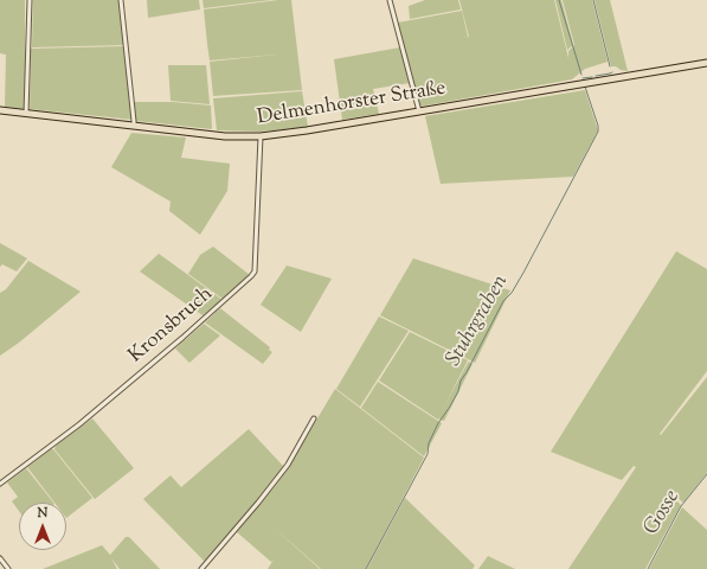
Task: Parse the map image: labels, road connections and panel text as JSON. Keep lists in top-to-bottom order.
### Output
{
  "streets": {
    "main road": ["Delmenhorster Straße"],
    "street": ["Kronsbruch"]
  },
  "crossings": [
    ["Delmenhorster Straße", "Kronsbruch"]
  ],
  "water": ["Stuhrgraben", "Gosse"],
  "north": "top"
}
